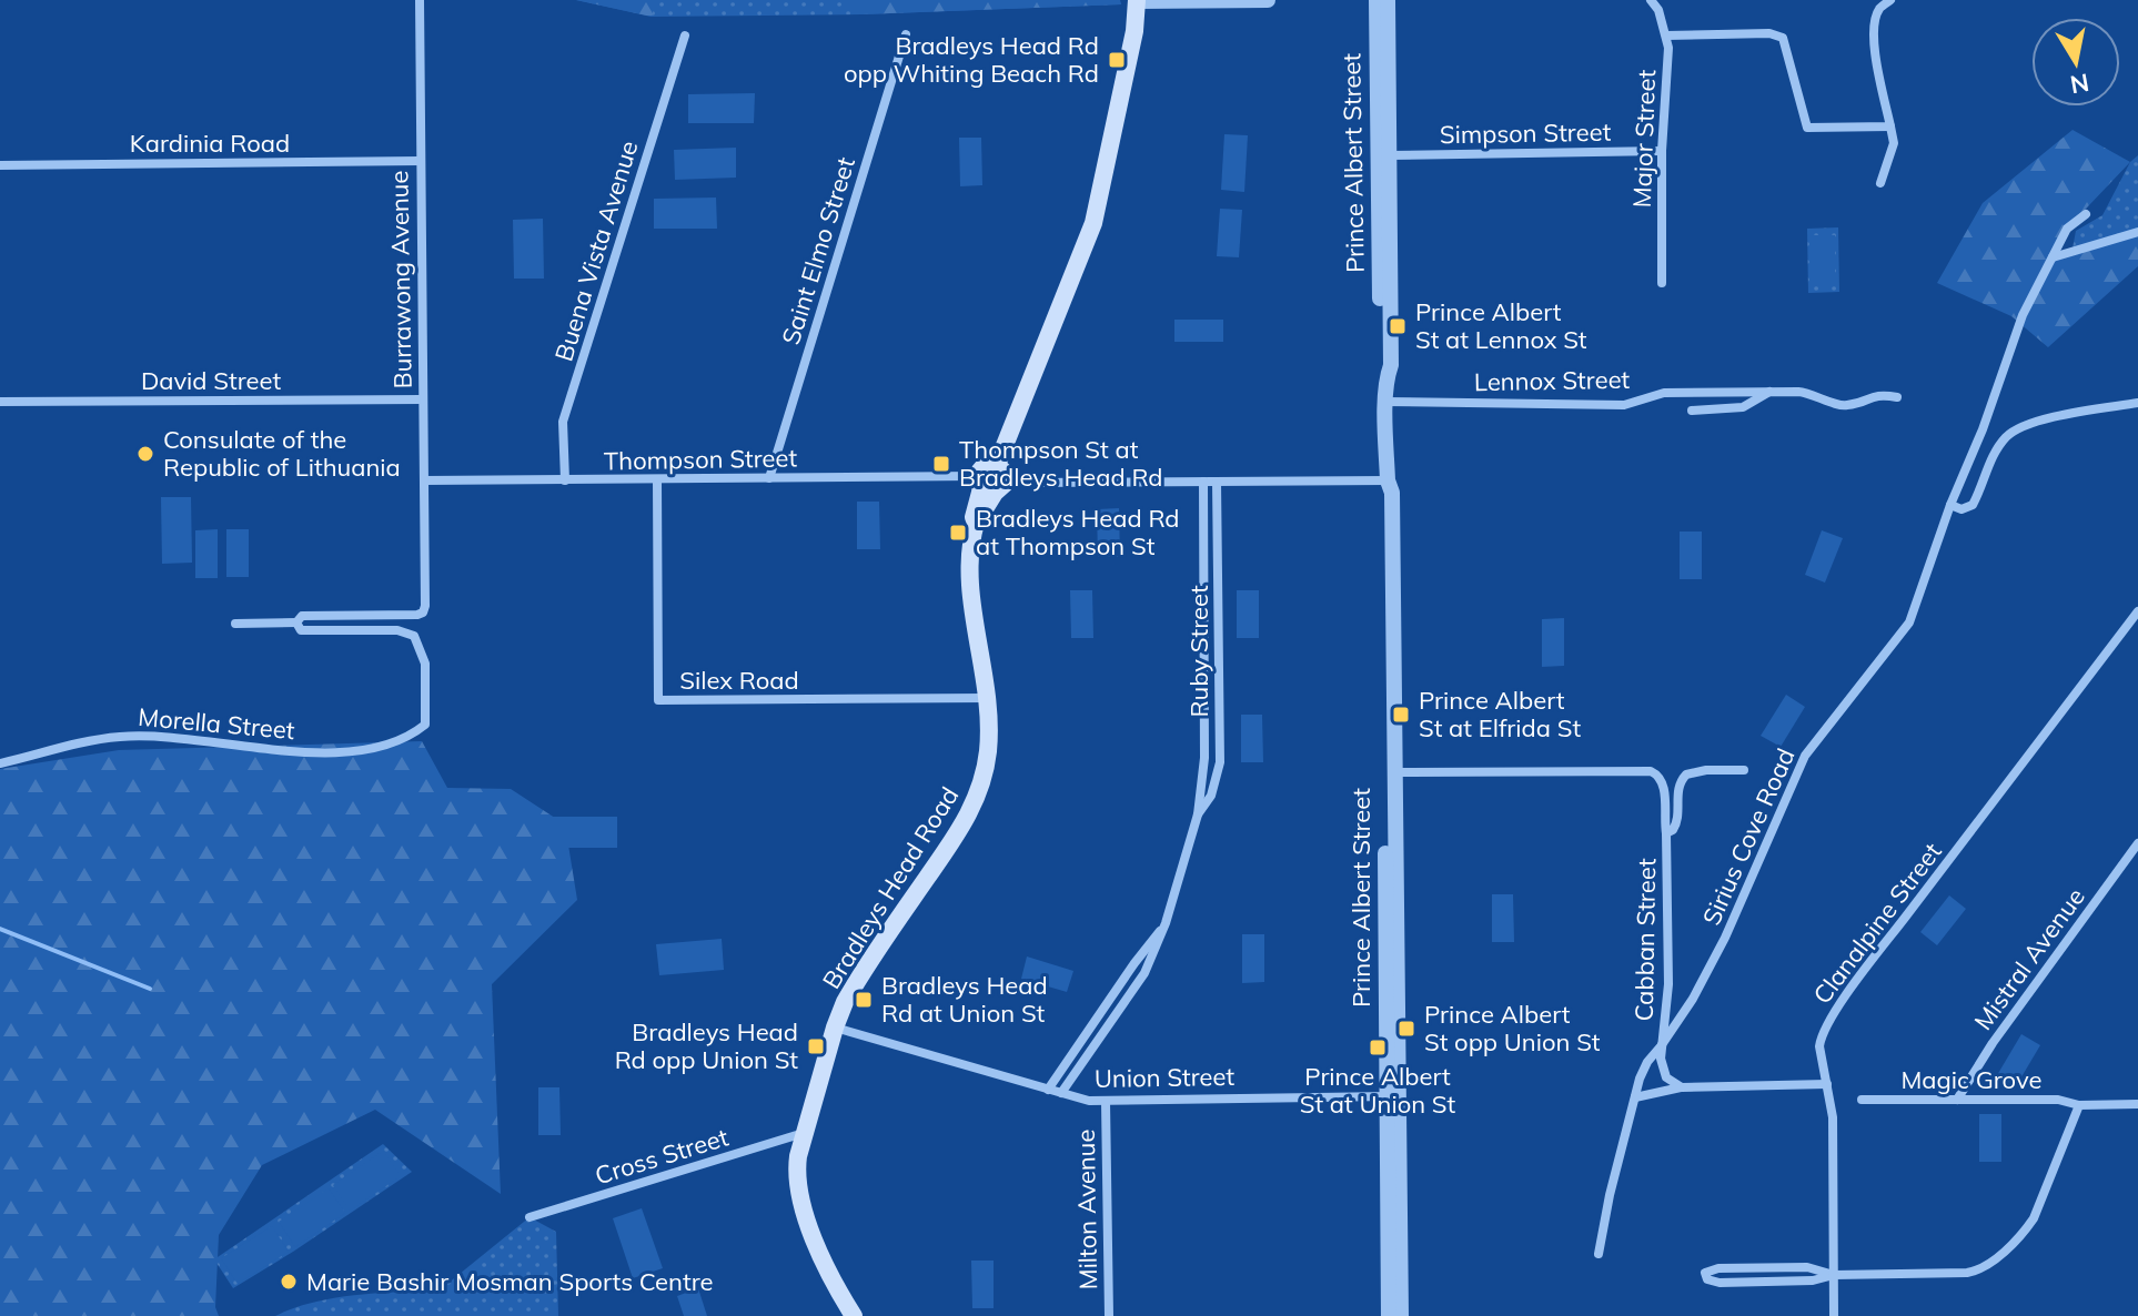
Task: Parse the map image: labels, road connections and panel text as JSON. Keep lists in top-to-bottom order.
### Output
{
  "streets": {
    "main road": ["Bradleys Head Road"],
    "street": [
      "Simpson Street",
      "Major Street",
      "Kardinia Road",
      "Prince Albert Street",
      "Buena Vista Avenue",
      "Saint Elmo Street",
      "Burrawong Avenue",
      "David Street",
      "Lennox Street",
      "Thompson Street",
      "Ruby Street",
      "Silex Road",
      "Morella Street",
      "Sirius Cove Road",
      "Clanalpine Street",
      "Cabban Street",
      "Mistral Avenue",
      "Union Street",
      "Magic Grove",
      "Cross Street",
      "Milton Avenue"
    ]
  },
  "crossings": [
    ["Simpson Street", "Major Street"],
    ["Simpson Street", "Prince Albert Street"],
    ["Kardinia Road", "Burrawong Avenue"],
    ["Prince Albert Street", "Lennox Street"],
    ["Prince Albert Street", "Thompson Street"],
    ["Prince Albert Street", "Cabban Street"],
    ["Prince Albert Street", "Union Street"],
    ["Buena Vista Avenue", "Thompson Street"],
    ["Saint Elmo Street", "Thompson Street"],
    ["Burrawong Avenue", "David Street"],
    ["Burrawong Avenue", "Thompson Street"],
    ["Burrawong Avenue", "Morella Street"],
    ["Thompson Street", "Ruby Street"],
    ["Thompson Street", "Silex Road"],
    ["Thompson Street", "Bradleys Head Road"],
    ["Ruby Street", "Union Street"],
    ["Silex Road", "Bradleys Head Road"],
    ["Sirius Cove Road", "Cabban Street"],
    ["Bradleys Head Road", "Union Street"],
    ["Bradleys Head Road", "Cross Street"],
    ["Mistral Avenue", "Magic Grove"],
    ["Union Street", "Milton Avenue"]
  ],
  "places": {
    "transit": [
      "Bradleys Head Rd opp Whiting Beach Rd",
      "Prince Albert St at Lennox St",
      "Thompson St at Bradleys Head Rd",
      "Bradleys Head Rd at Thompson St",
      "Prince Albert St at Elfrida St",
      "Bradleys Head Rd at Union St",
      "Prince Albert St opp Union St",
      "Bradleys Head Rd opp Union St",
      "Prince Albert St at Union St"
    ],
    "other": ["Consulate of the Republic of Lithuania", "Marie Bashir Mosman Sports Centre"]
  },
  "north": "bottom"
}
